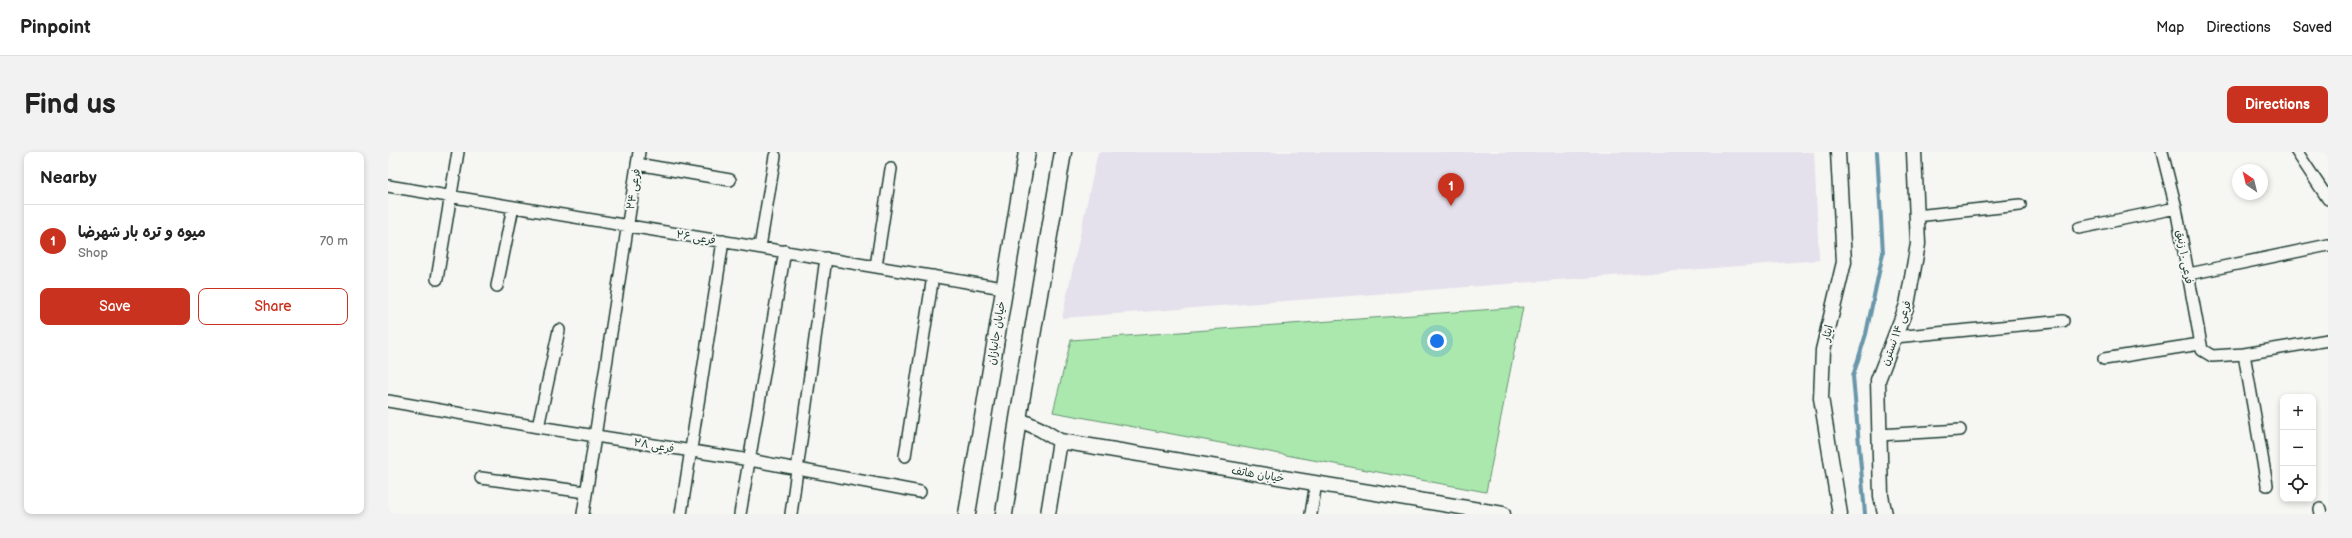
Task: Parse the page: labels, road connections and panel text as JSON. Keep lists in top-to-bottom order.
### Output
{
  "streets": {
    "main road": ["خیابان جانبازان"],
    "street": [
      "فرعی ۲۴",
      "فرعی ۲۶",
      "فرعی ۱۰ زنبق",
      "ایثار",
      "فرعی ۱۴ نسترن",
      "فرعی ۲۸",
      "خیابان هاتف"
    ]
  },
  "crossings": [
    ["فرعی ۲۴", "فرعی ۲۶"],
    ["فرعی ۲۴", "فرعی ۲۸"],
    ["فرعی ۲۶", "خیابان جانبازان"]
  ],
  "north": "top left",
  "page": {
    "header": "Pinpoint",
    "nav": ["Map", "Directions", "Saved"],
    "buttons": [
      "Directions",
      ["Save", "Share"]
    ],
    "title": "Find us",
    "heading": "Nearby",
    "pins": "1",
    "list": [
      {
        "mark": "1",
        "name": "میوه و تره بار شهرضا",
        "note": "Shop",
        "value": "70 m"
      }
    ],
    "map_buttons": ["+", "−"]
  }
}
